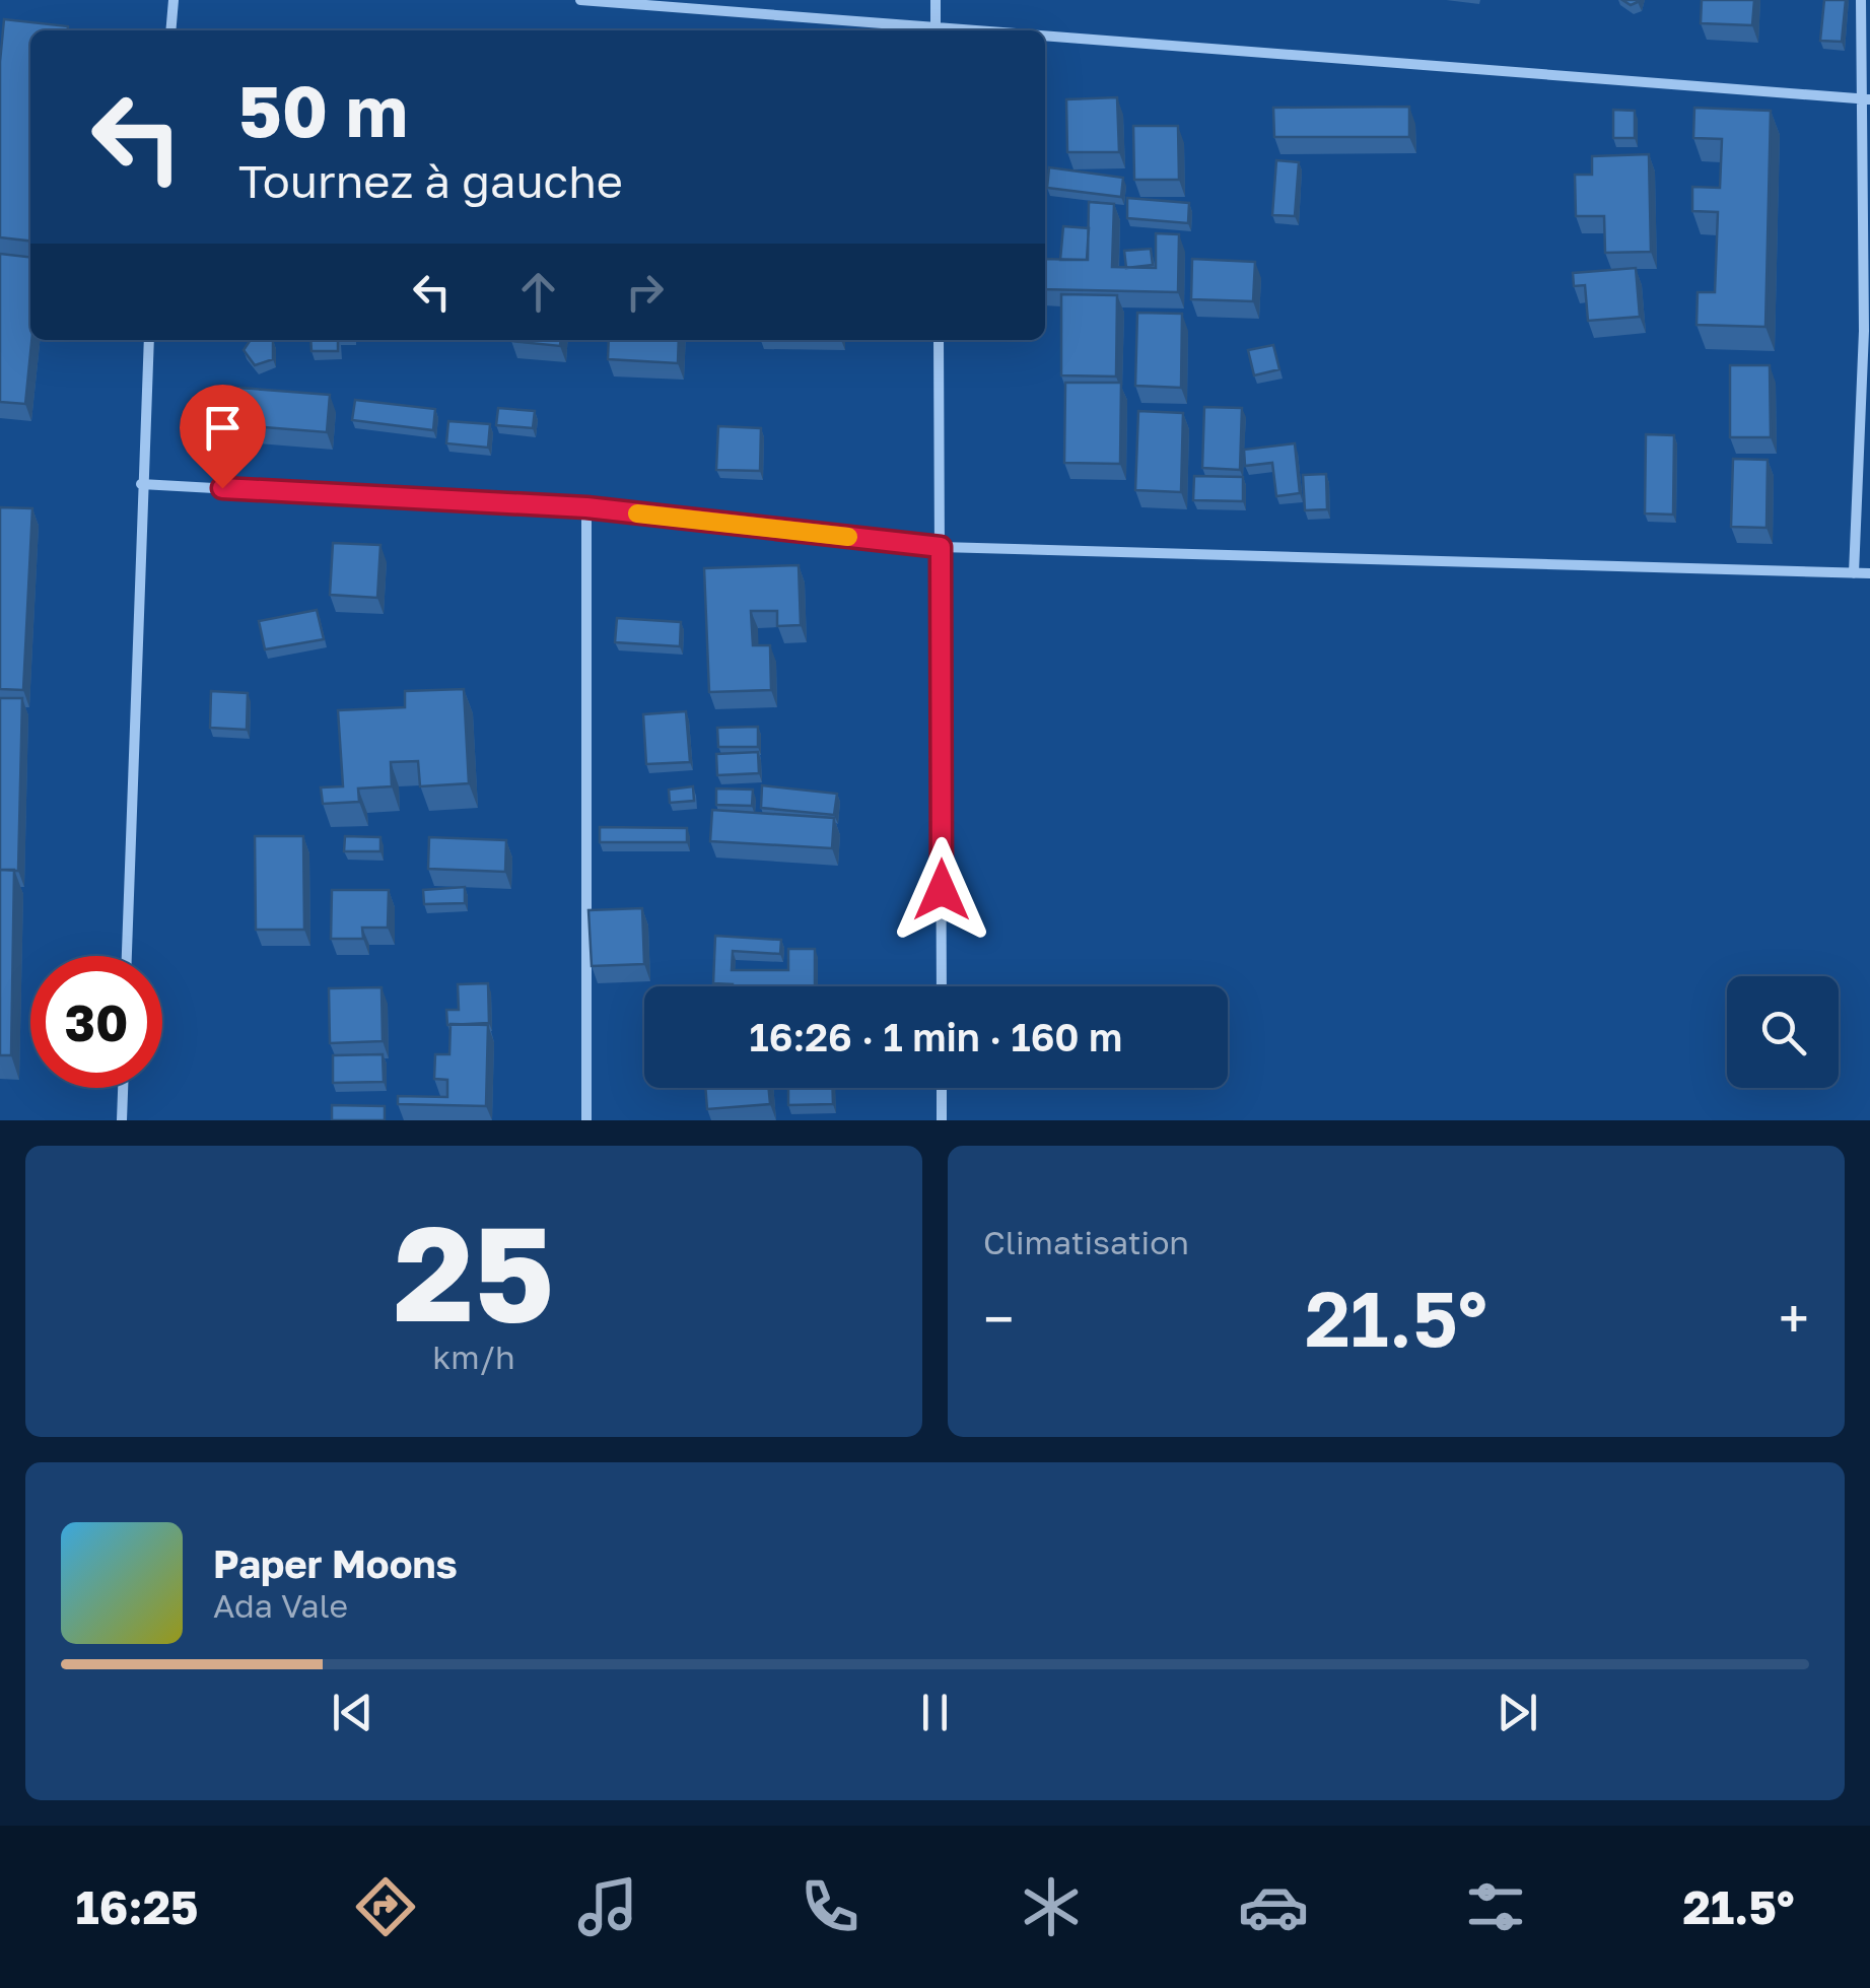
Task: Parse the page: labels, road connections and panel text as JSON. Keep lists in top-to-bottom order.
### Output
{
  "page": {
    "turn": ["50 m", "Tournez à gauche"],
    "limit": "30",
    "trip": "16:26 · 1 min · 160 m",
    "tile": [
      ["25", "km/h"],
      "Climatisation"
    ],
    "heat": ["−", "21.5°", "+"],
    "song": ["Paper Moons", "Ada Vale"],
    "tabs": ["16:25", "21.5°"]
  }
}
